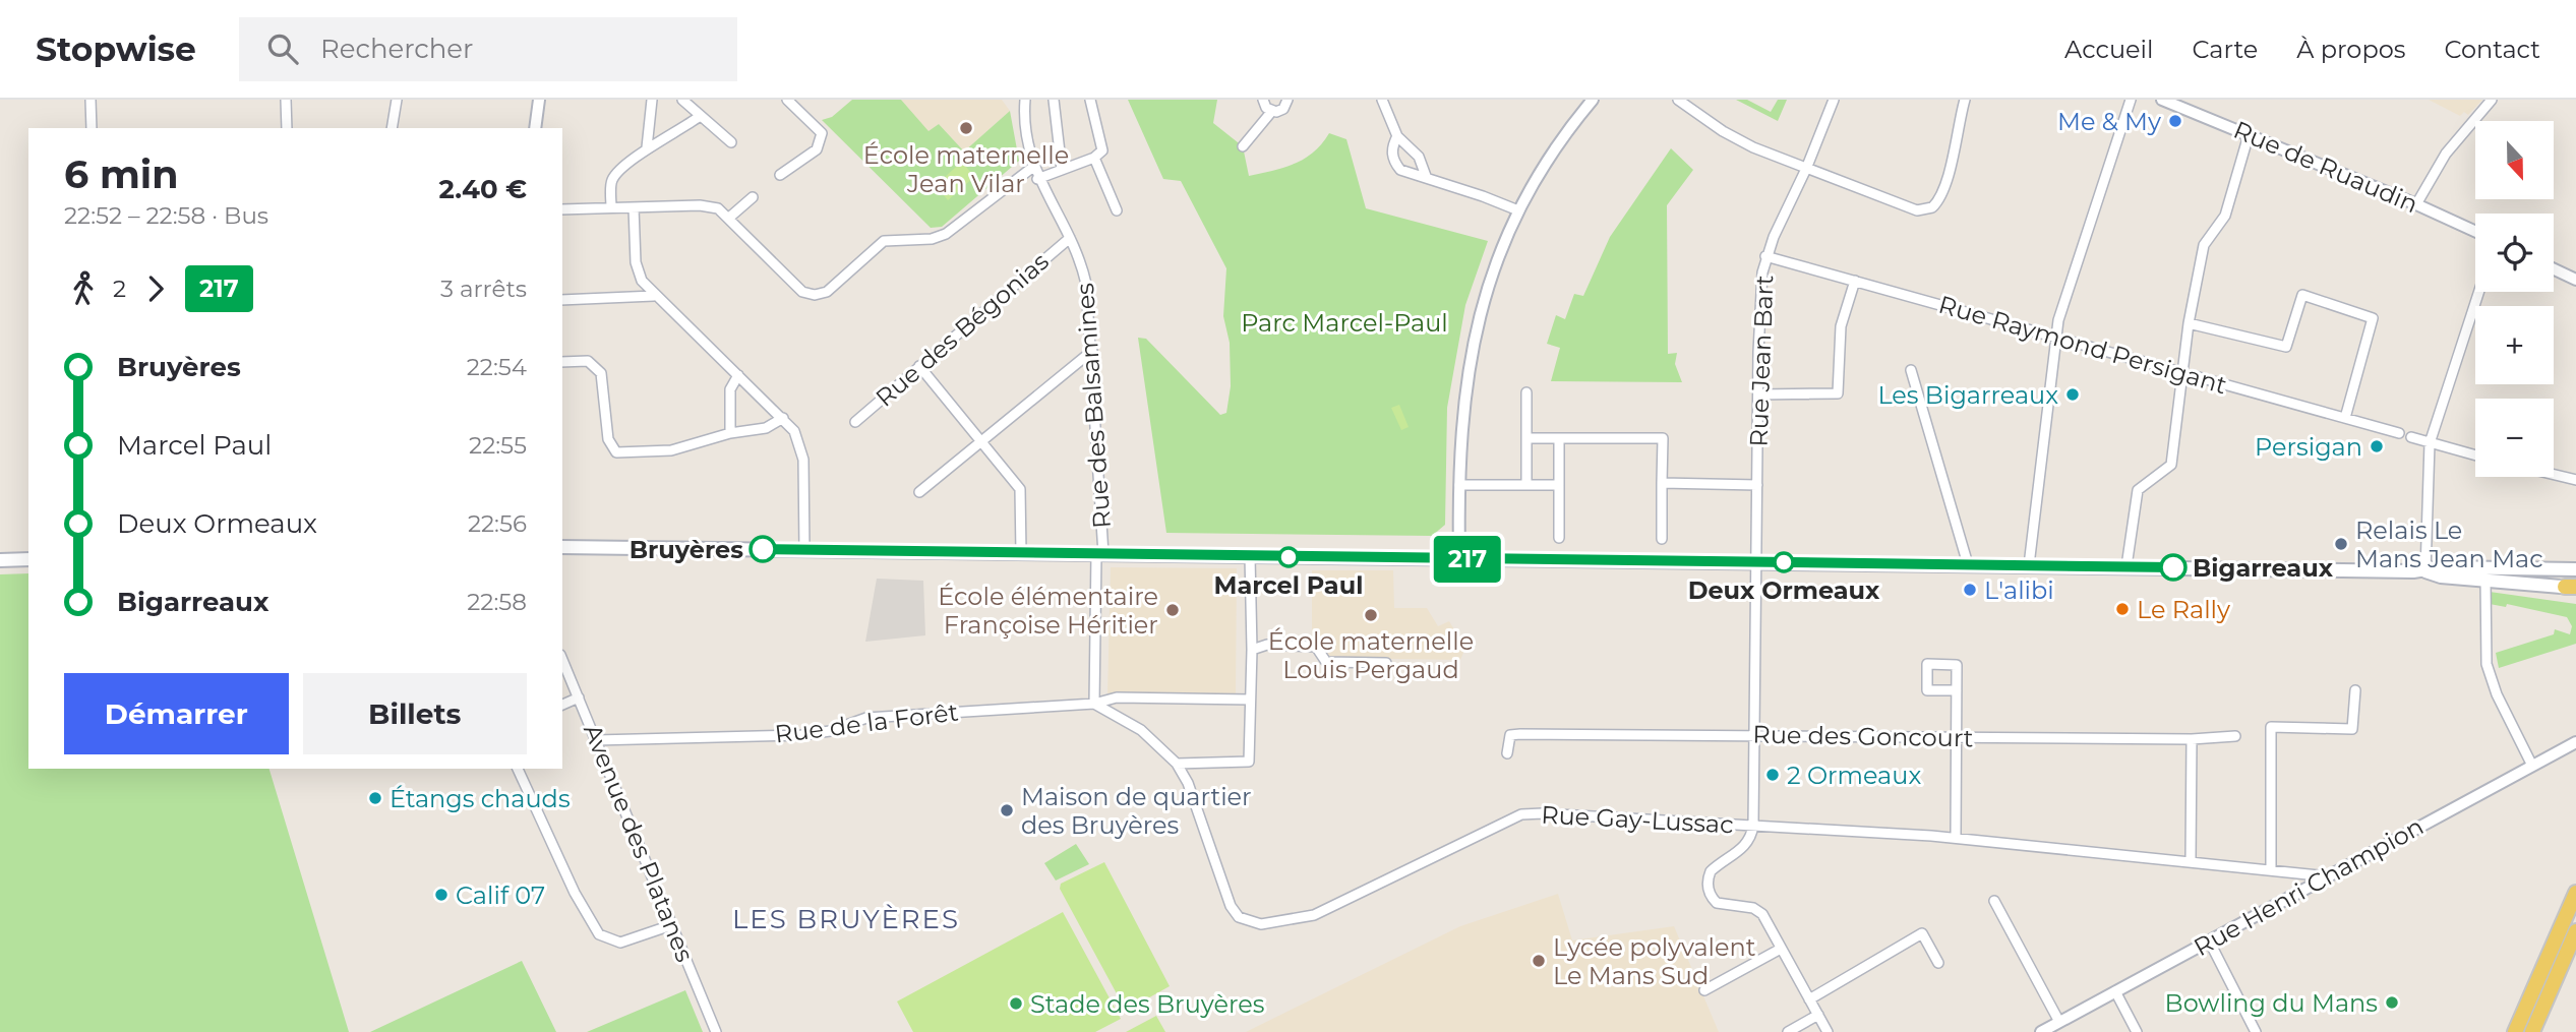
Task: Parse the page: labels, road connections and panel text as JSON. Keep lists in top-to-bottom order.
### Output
{
  "streets": {
    "street": [
      "Rue de Ruaudin",
      "Rue des Bégonias",
      "Rue Raymond Persigant",
      "Rue Jean Bart",
      "Rue des Balsamines",
      "Rue de la Forêt",
      "Rue des Goncourt",
      "Rue Gay-Lussac",
      "Avenue des Platanes",
      "Rue Henri Champion"
    ]
  },
  "crossings": [
    ["Rue des Bégonias", "Rue des Balsamines"],
    ["Rue Raymond Persigant", "Rue Jean Bart"],
    ["Rue Jean Bart", "Rue des Goncourt"],
    ["Rue Jean Bart", "Rue Gay-Lussac"],
    ["Rue des Balsamines", "Rue de la Forêt"],
    ["Rue des Balsamines", "Rue Gay-Lussac"],
    ["Rue de la Forêt", "Rue Gay-Lussac"],
    ["Rue de la Forêt", "Avenue des Platanes"],
    ["Rue Gay-Lussac", "Rue Henri Champion"]
  ],
  "districts": ["LES BRUYÈRES"],
  "parks": ["Parc Marcel-Paul"],
  "places": [
    "Me & My",
    "École maternelle Jean Vilar",
    "Les Bigarreaux",
    "Persigan",
    "Relais Le Mans Jean Mac",
    "Bruyères",
    "Marcel Paul",
    "Deux Ormeaux",
    "Bigarreaux",
    "L'alibi",
    "Le Rally",
    "École élémentaire Françoise Héritier",
    "École maternelle Louis Pergaud",
    "2 Ormeaux",
    "Étangs chauds",
    "Maison de quartier des Bruyères",
    "Calif 07",
    "Lycée polyvalent Le Mans Sud",
    "Bowling du Mans",
    "Stade des Bruyères"
  ],
  "lines": ["bus line 217"],
  "north": "bottom",
  "page": {
    "header": "Stopwise",
    "search": "Rechercher",
    "nav": [
      "Accueil",
      "Carte",
      "À propos",
      "Contact"
    ],
    "on_map": "217",
    "map_buttons": ["+", "−"],
    "heading": ["6 min", "22:52 – 22:58 · Bus", "2.40 €"],
    "legs": ["2", "217", "3 arrêts"],
    "list": [
      {
        "name": "Bruyères",
        "value": "22:54"
      },
      {
        "name": "Marcel Paul",
        "value": "22:55"
      },
      {
        "name": "Deux Ormeaux",
        "value": "22:56"
      },
      {
        "name": "Bigarreaux",
        "value": "22:58"
      }
    ],
    "buttons": ["Démarrer", "Billets"]
  }
}
